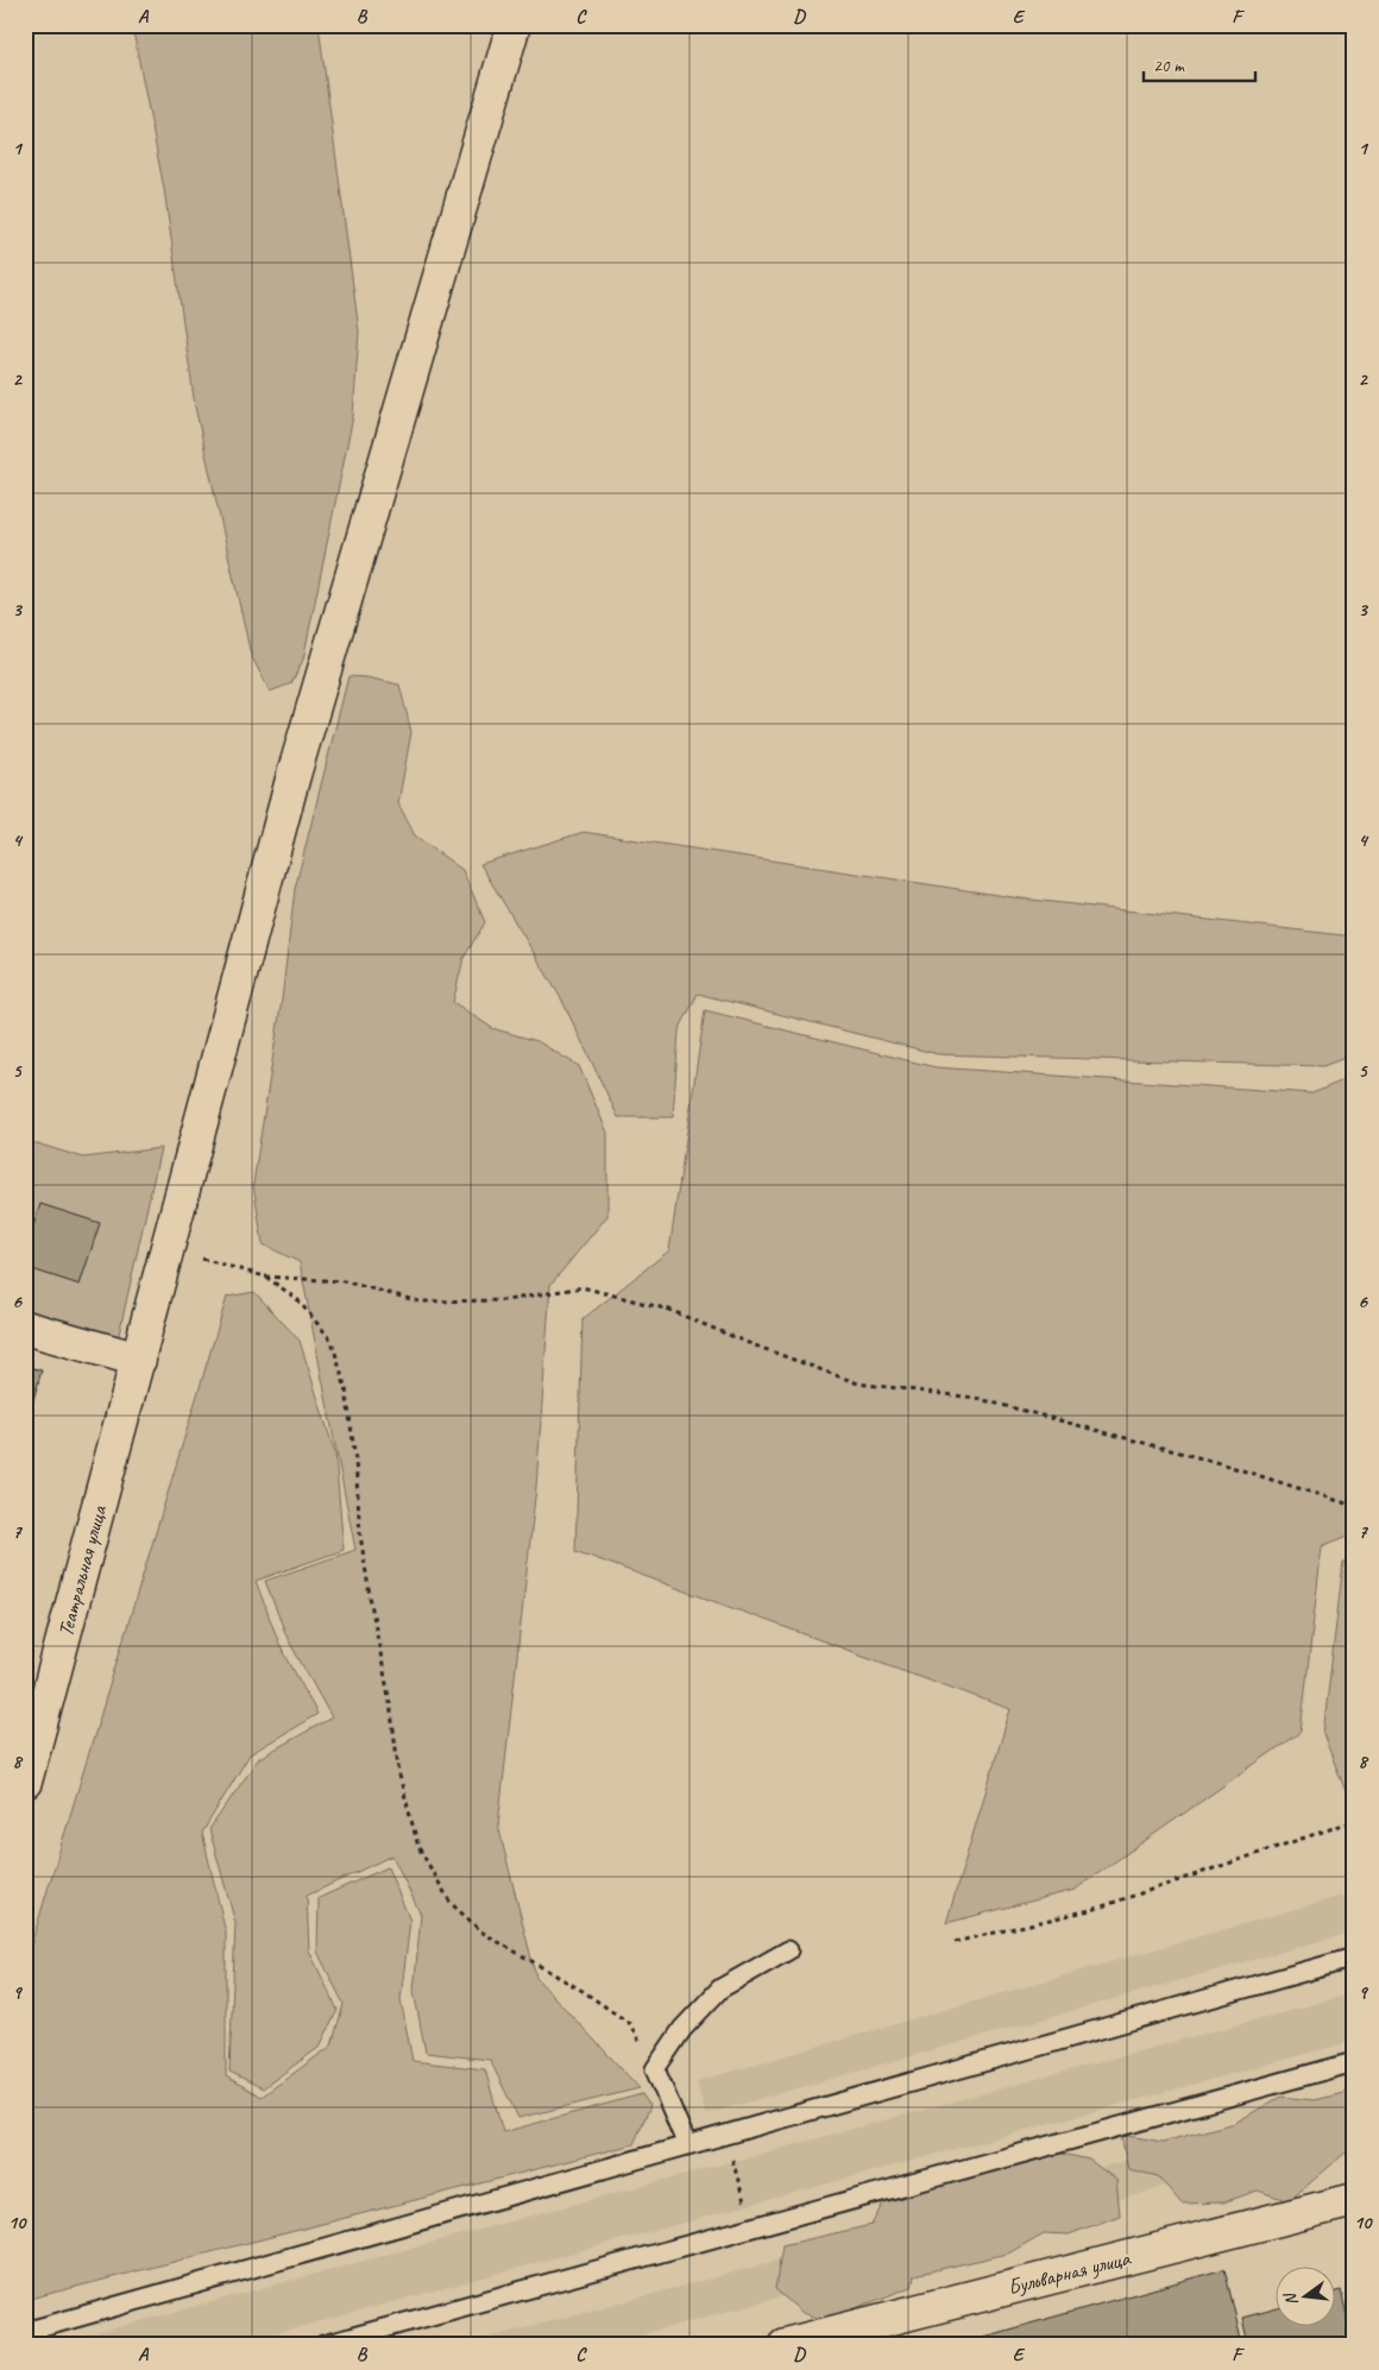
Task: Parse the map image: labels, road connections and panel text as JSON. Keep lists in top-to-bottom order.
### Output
{
  "streets": {
    "main road": ["Театральная улица", "Бульварная улица"]
  },
  "scale_bar": "20 m",
  "north": "left",
  "grid": {
    "columns": [
      "A",
      "B",
      "C",
      "D",
      "E",
      "F"
    ],
    "rows": [
      "1",
      "2",
      "3",
      "4",
      "5",
      "6",
      "7",
      "8",
      "9",
      "10"
    ]
  }
}
